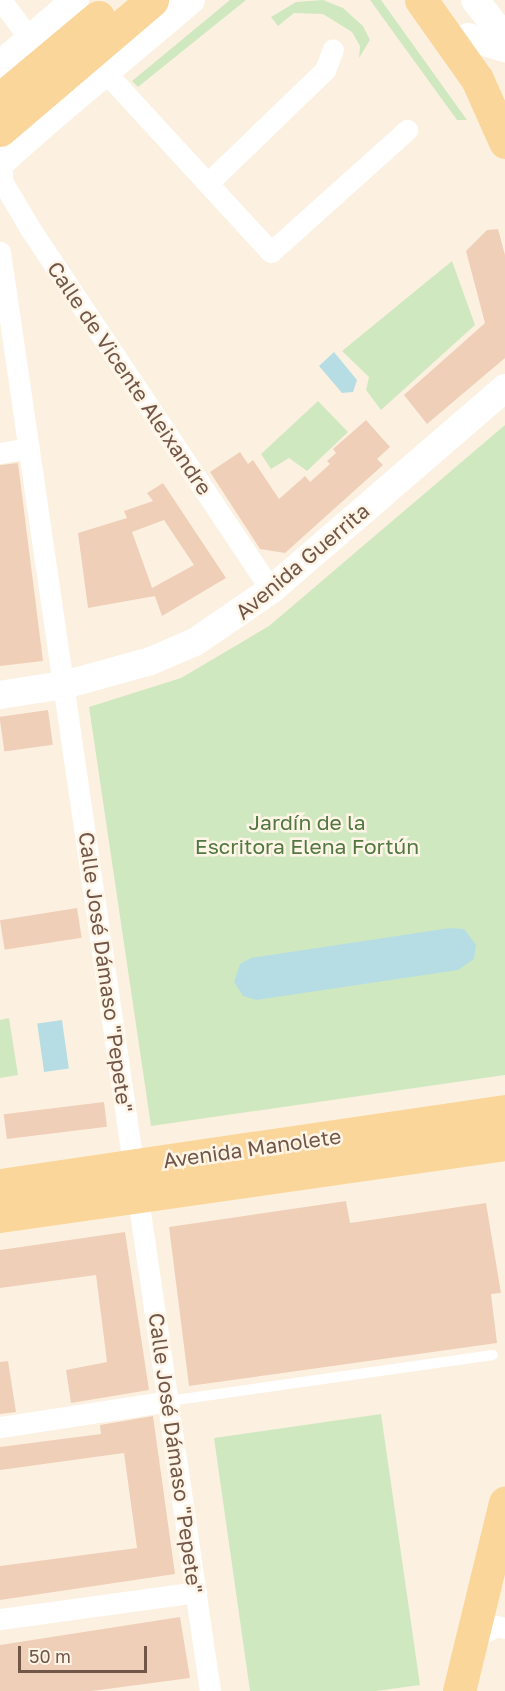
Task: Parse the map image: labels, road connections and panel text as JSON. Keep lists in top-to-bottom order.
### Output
{
  "streets": {
    "main road": ["Avenida Manolete"],
    "street": ["Calle de Vicente Aleixandre", "Avenida Guerrita", "Calle José Dámaso \"Pepete\""]
  },
  "crossings": [
    ["Calle de Vicente Aleixandre", "Avenida Guerrita"],
    ["Avenida Guerrita", "Calle José Dámaso \"Pepete\""],
    ["Calle José Dámaso \"Pepete\"", "Avenida Manolete"]
  ],
  "parks": ["Jardín de la Escritora Elena Fortún"],
  "scale_bar": "50 m"
}
